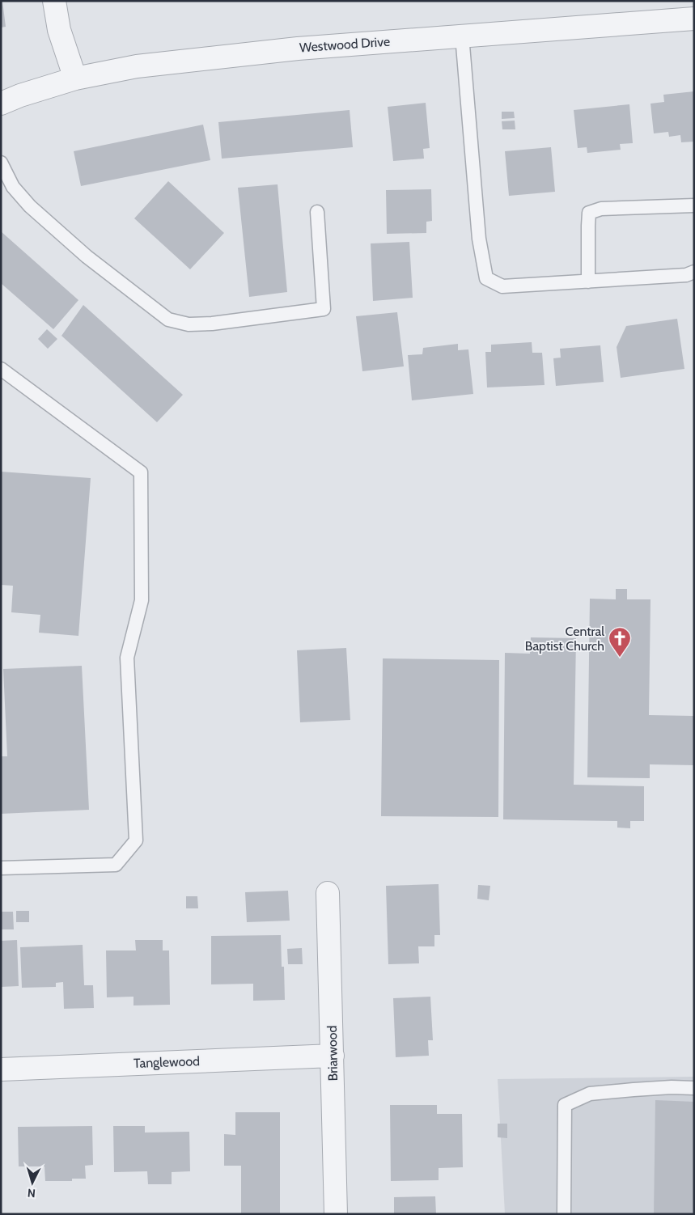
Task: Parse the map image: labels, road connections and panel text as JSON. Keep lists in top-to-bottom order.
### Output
{
  "streets": {
    "street": ["Westwood Drive", "Briarwood", "Tanglewood"]
  },
  "crossings": [
    ["Briarwood", "Tanglewood"]
  ],
  "places": {
    "church": ["Central Baptist Church"]
  },
  "north": "bottom"
}
